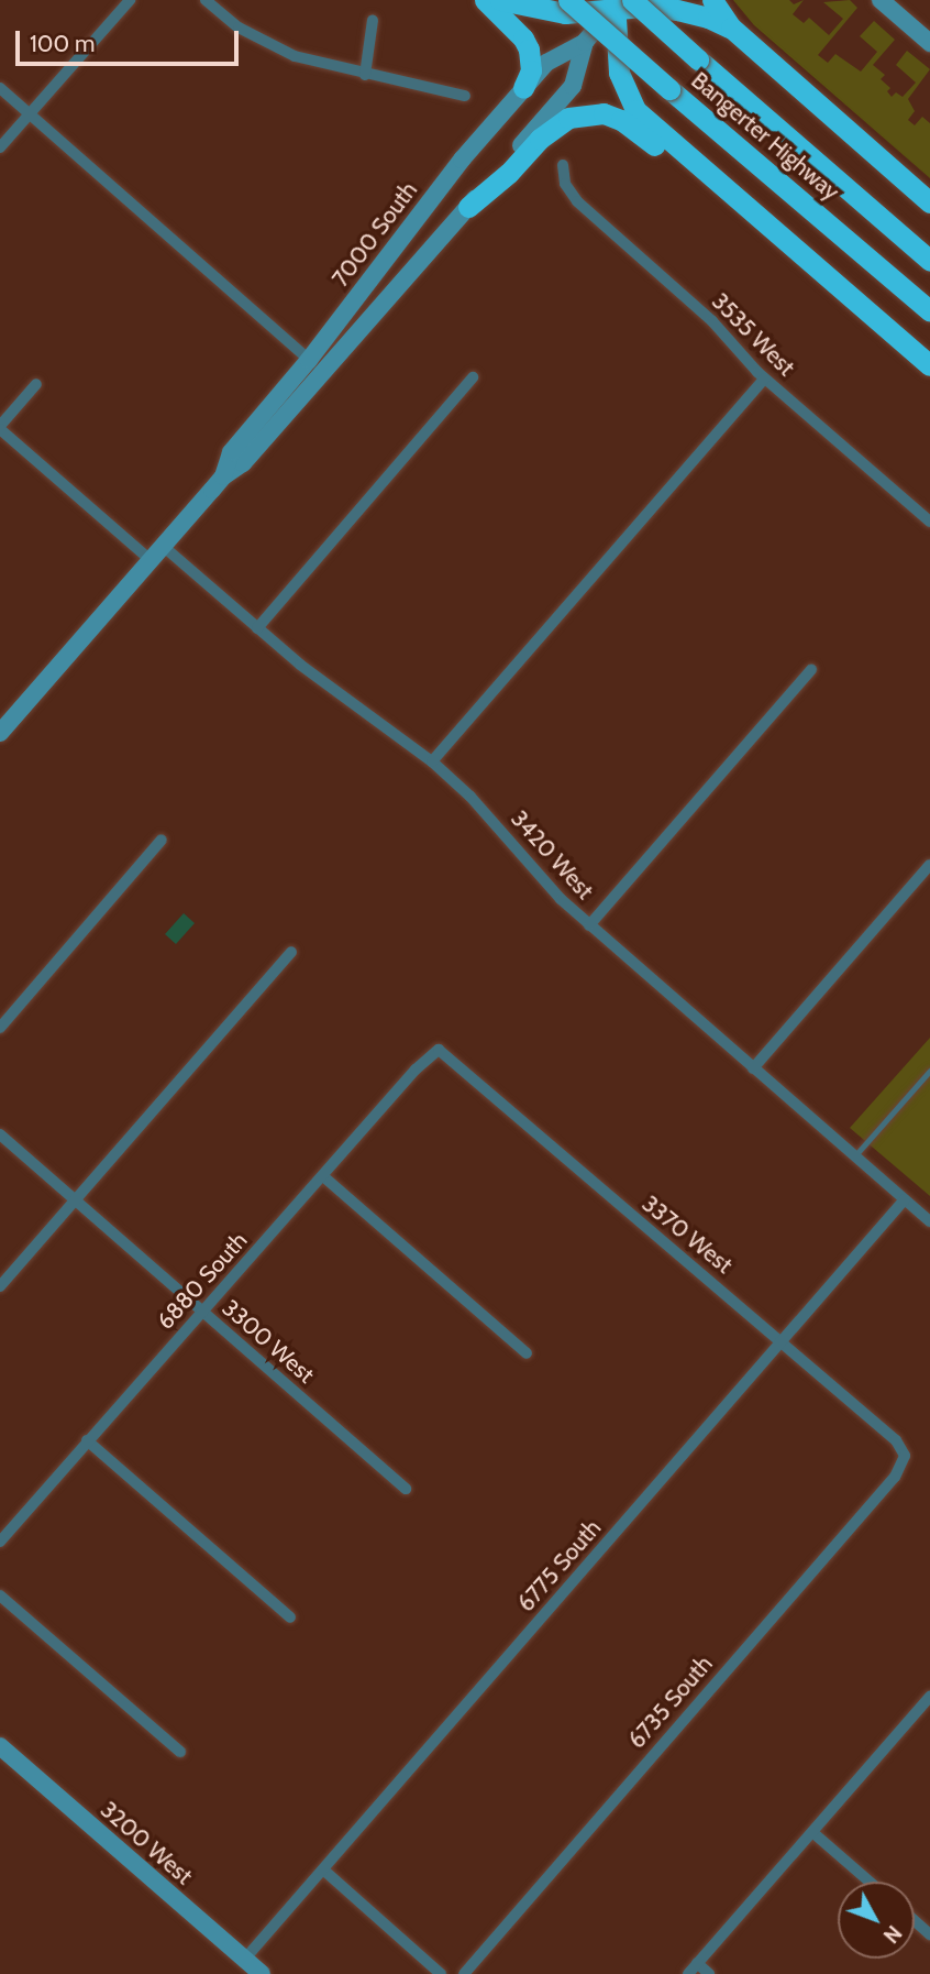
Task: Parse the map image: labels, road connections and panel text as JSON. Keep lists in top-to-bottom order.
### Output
{
  "streets": {
    "highway": ["Bangerter Highway"],
    "main road": ["7000 South", "3200 West"],
    "street": [
      "3535 West",
      "3420 West",
      "3370 West",
      "6880 South",
      "3300 West",
      "6775 South",
      "6735 South"
    ]
  },
  "crossings": [
    ["Bangerter Highway", "7000 South"],
    ["7000 South", "3420 West"],
    ["3420 West", "6775 South"],
    ["3370 West", "6880 South"],
    ["3370 West", "6775 South"],
    ["3370 West", "6735 South"],
    ["6880 South", "3300 West"],
    ["6775 South", "3200 West"]
  ],
  "scale_bar": "100 m",
  "north": "bottom right"
}
